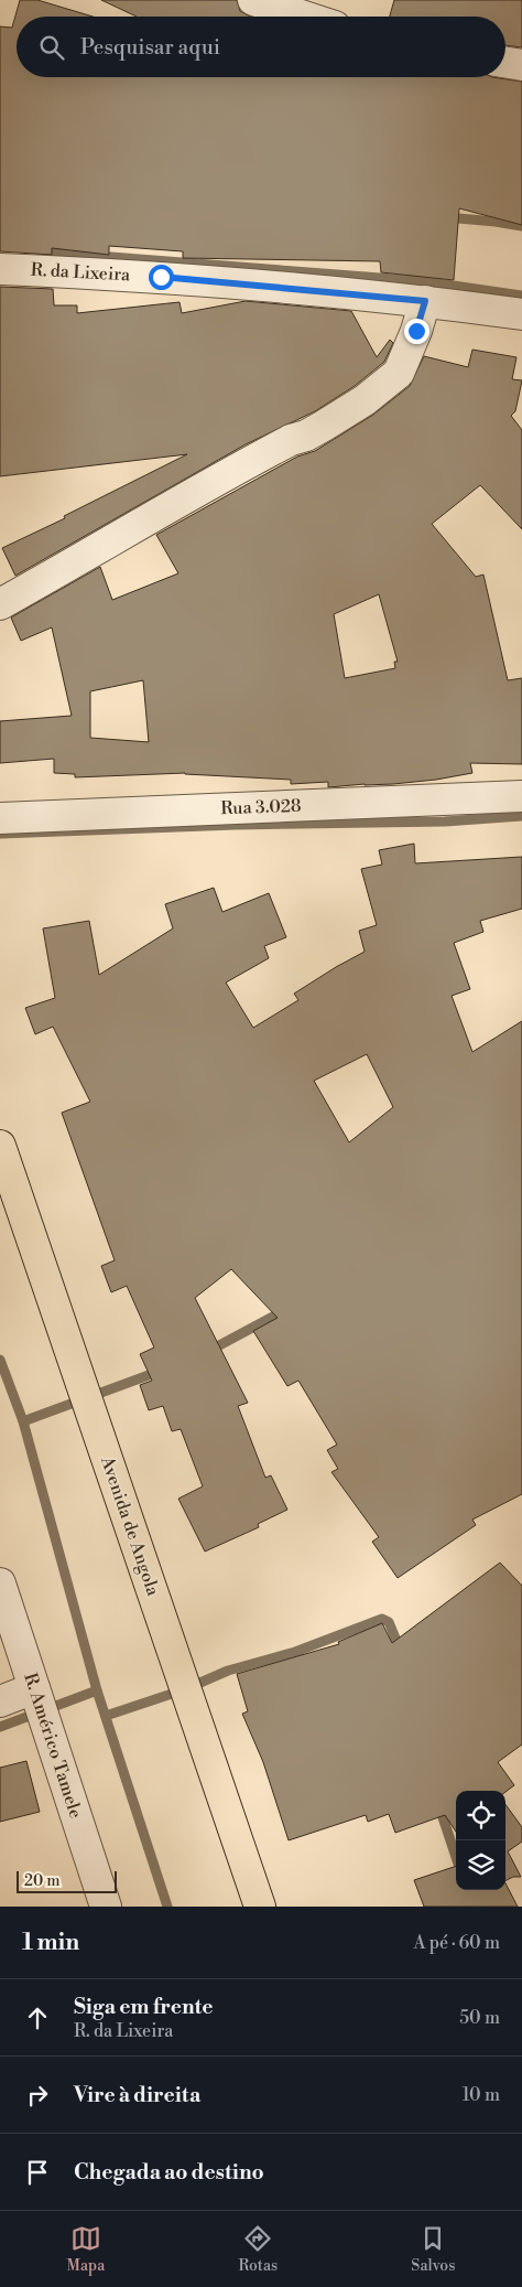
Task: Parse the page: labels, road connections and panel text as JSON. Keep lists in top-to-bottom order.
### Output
{
  "streets": {
    "main road": ["Avenida de Angola"],
    "street": ["R. da Lixeira", "Rua 3.028", "R. Américo Tamele"]
  },
  "scale_bar": "20 m",
  "page": {
    "search": "Pesquisar aqui",
    "scale": "20 m",
    "heading": ["1 min", "A pé · 60 m"],
    "list": [
      ["Siga em frente", "R. da Lixeira", "50 m"],
      ["Vire à direita", "10 m"],
      "Chegada ao destino"
    ],
    "nav": ["Mapa", "Rotas", "Salvos"]
  }
}
